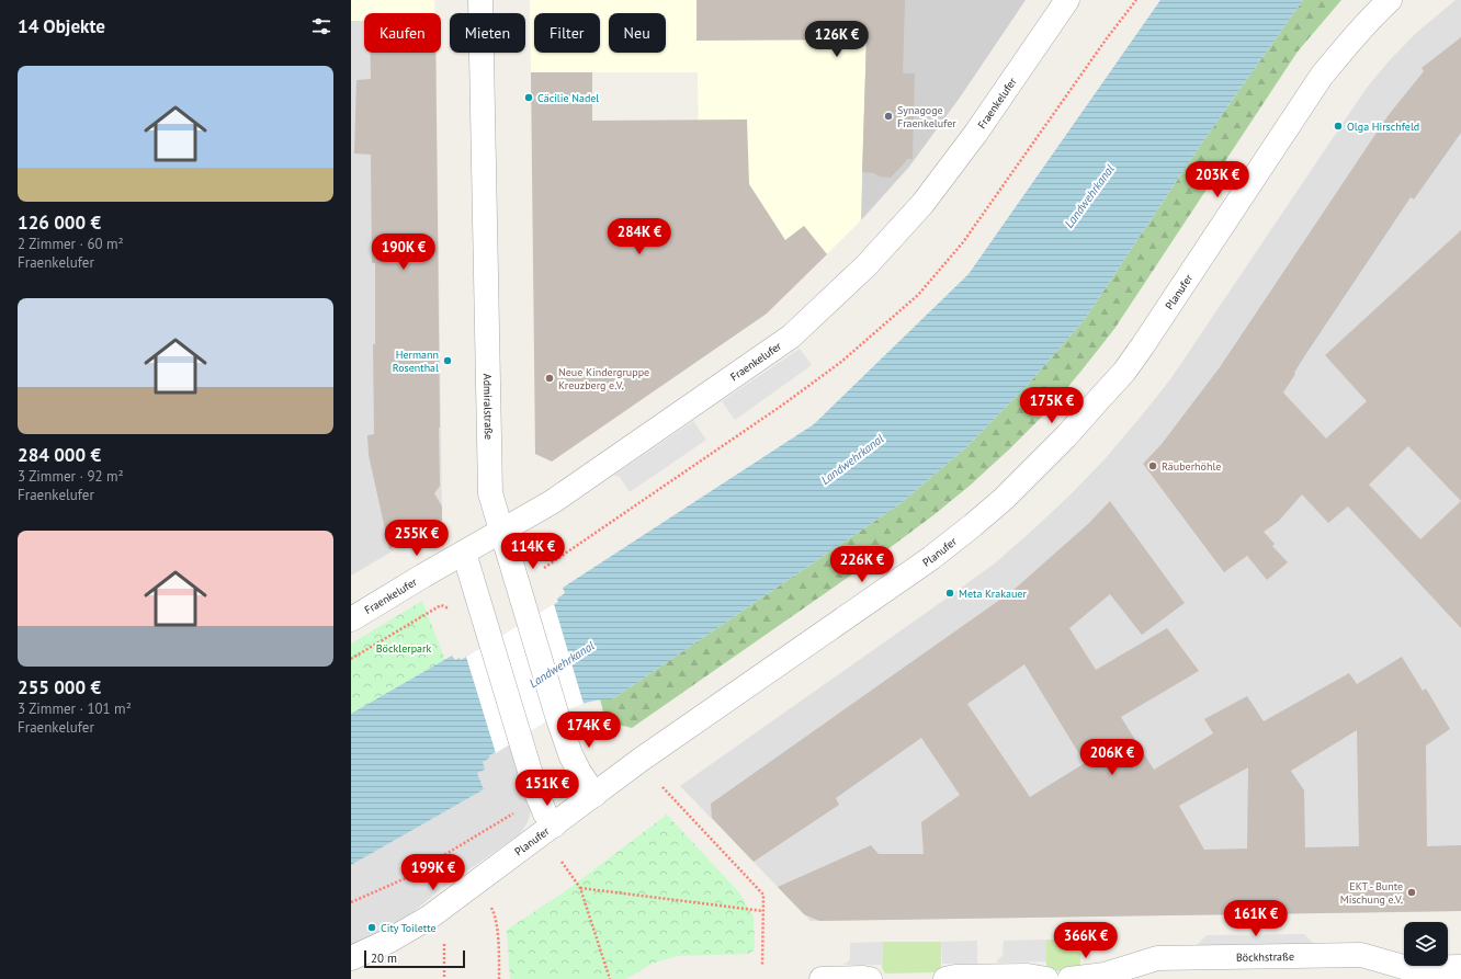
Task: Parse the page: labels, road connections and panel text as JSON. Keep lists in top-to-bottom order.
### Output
{
  "streets": {
    "street": [
      "Fraenkelufer",
      "Planufer",
      "Admiralstraße",
      "Böckhstraße"
    ]
  },
  "crossings": [
    ["Fraenkelufer", "Admiralstraße"],
    ["Planufer", "Admiralstraße"]
  ],
  "water": ["Landwehrkanal"],
  "parks": ["Böcklerpark"],
  "places": [
    "Cäcilie Nadel",
    "Synagoge Fraenkelufer",
    "Olga Hirschfeld",
    "Hermann Rosenthal",
    "Neue Kindergruppe Kreuzberg e.V.",
    "Räuberhöhle",
    "Meta Krakauer",
    "EKT - Bunte Mischung e.V.",
    "City Toilette"
  ],
  "scale_bar": "20 m",
  "page": {
    "heading": "14 Objekte",
    "chip": [
      "Kaufen",
      "Mieten",
      "Filter",
      "Neu"
    ],
    "price": [
      "126K €",
      "203K €",
      "284K €",
      "190K €",
      "175K €",
      "255K €",
      "114K €",
      "226K €",
      "174K €",
      "206K €",
      "151K €",
      "199K €",
      "161K €",
      "366K €"
    ],
    "list": [
      {
        "name": "126 000 €",
        "note": "2 Zimmer · 60 m² · Fraenkelufer"
      },
      {
        "name": "284 000 €",
        "note": "3 Zimmer · 92 m² · Fraenkelufer"
      },
      {
        "name": "255 000 €",
        "note": "3 Zimmer · 101 m² · Fraenkelufer"
      }
    ],
    "scale": "20 m"
  }
}
